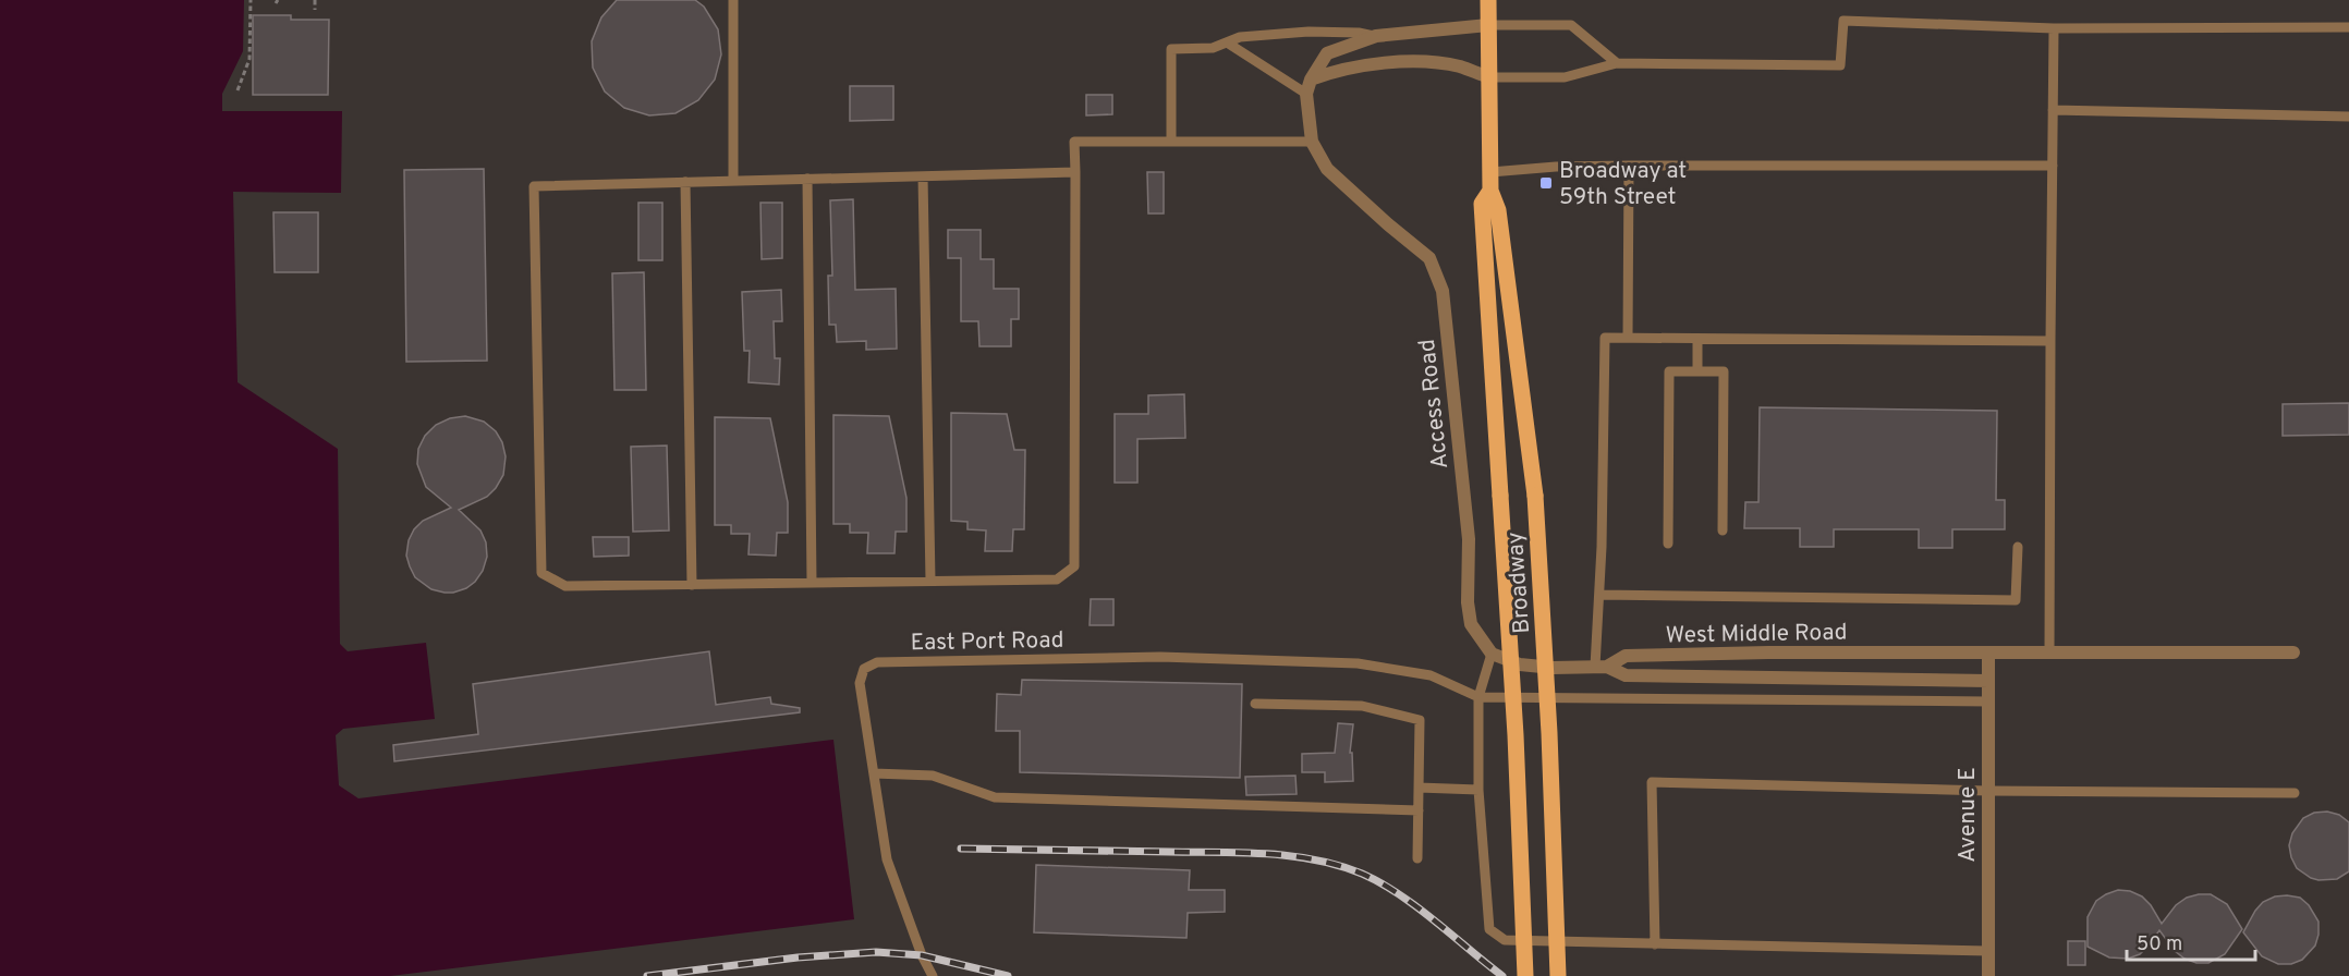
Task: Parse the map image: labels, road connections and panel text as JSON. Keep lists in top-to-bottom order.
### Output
{
  "streets": {
    "main road": ["Broadway"],
    "street": ["Access Road", "West Middle Road", "Avenue E"],
    "lane": ["East Port Road"]
  },
  "crossings": [
    ["Access Road", "Broadway"],
    ["West Middle Road", "Avenue E"]
  ],
  "places": {
    "transit": ["Broadway at 59th Street"]
  },
  "scale_bar": "50 m"
}
